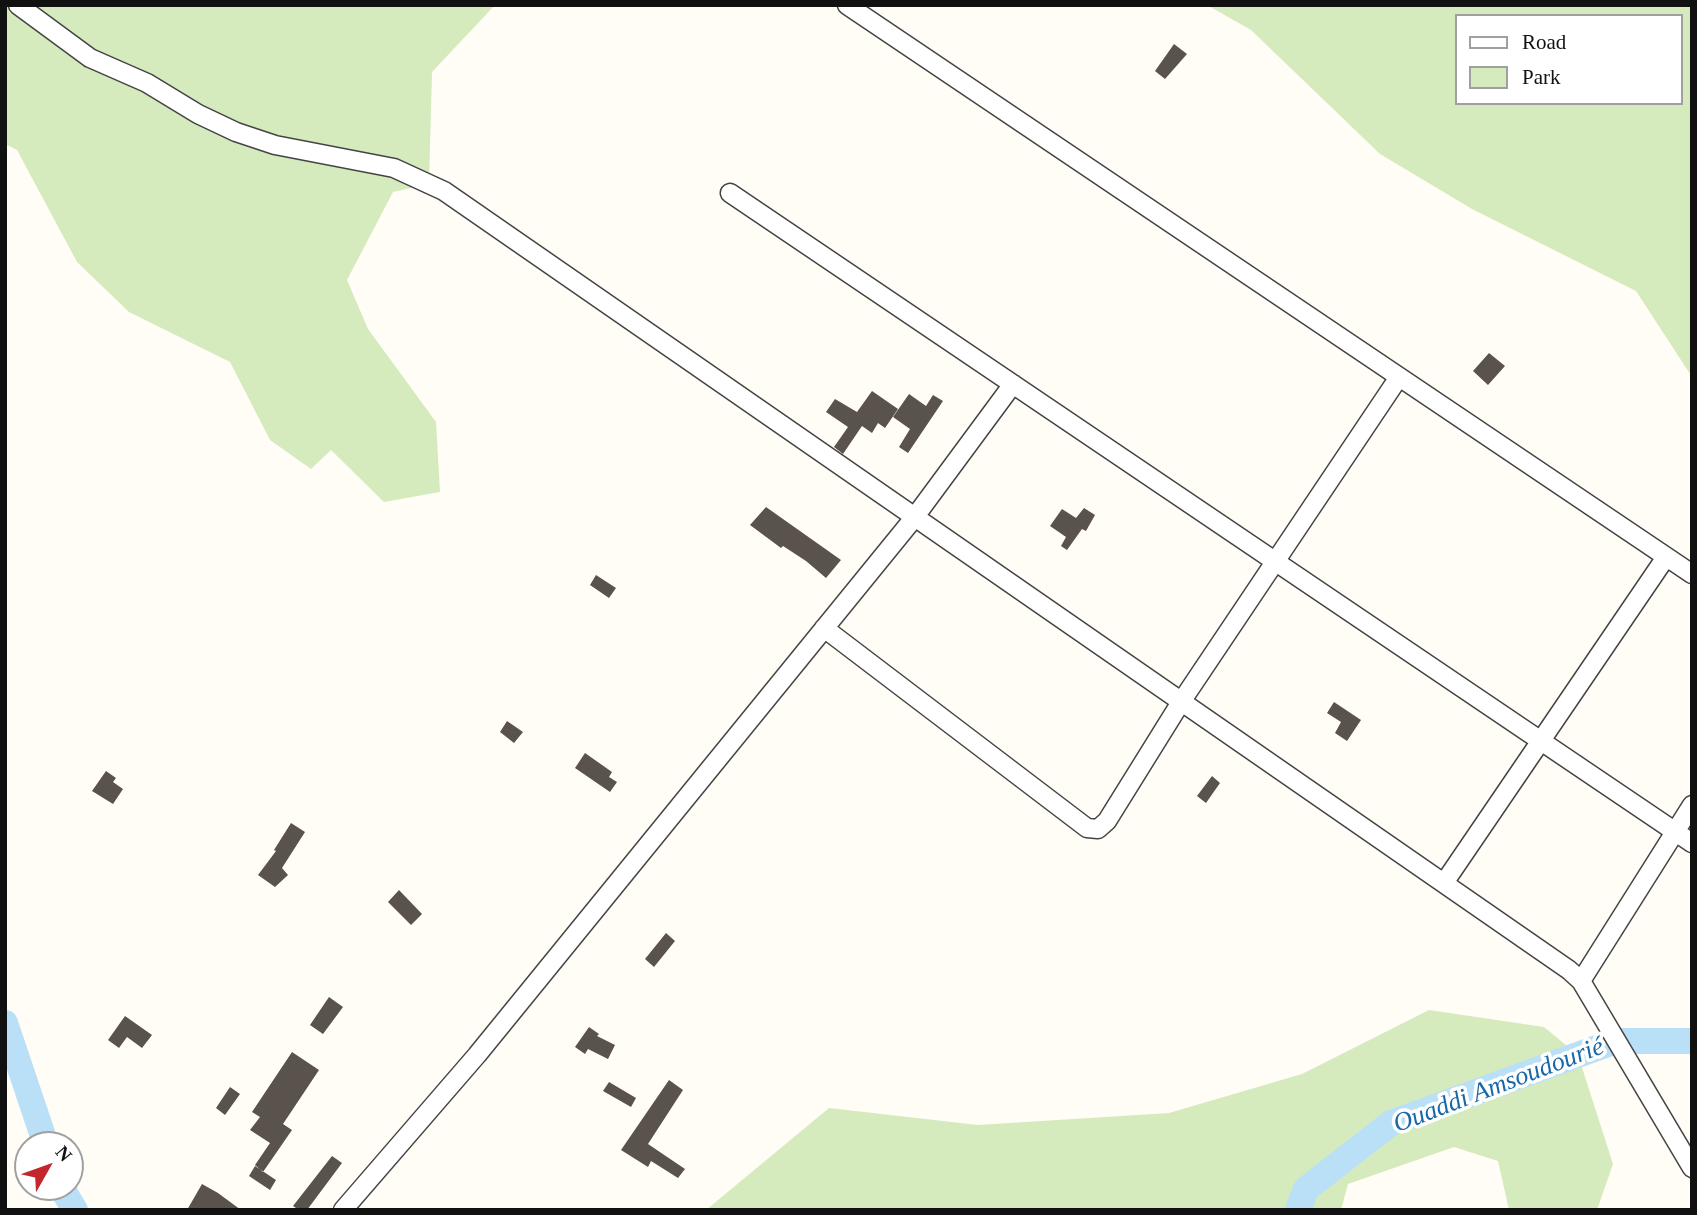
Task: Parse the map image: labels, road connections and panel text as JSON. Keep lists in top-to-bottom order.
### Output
{
  "water": ["Ouaddi Amsoudourié"],
  "legend": ["Road", "Park"],
  "north": "top right"
}
